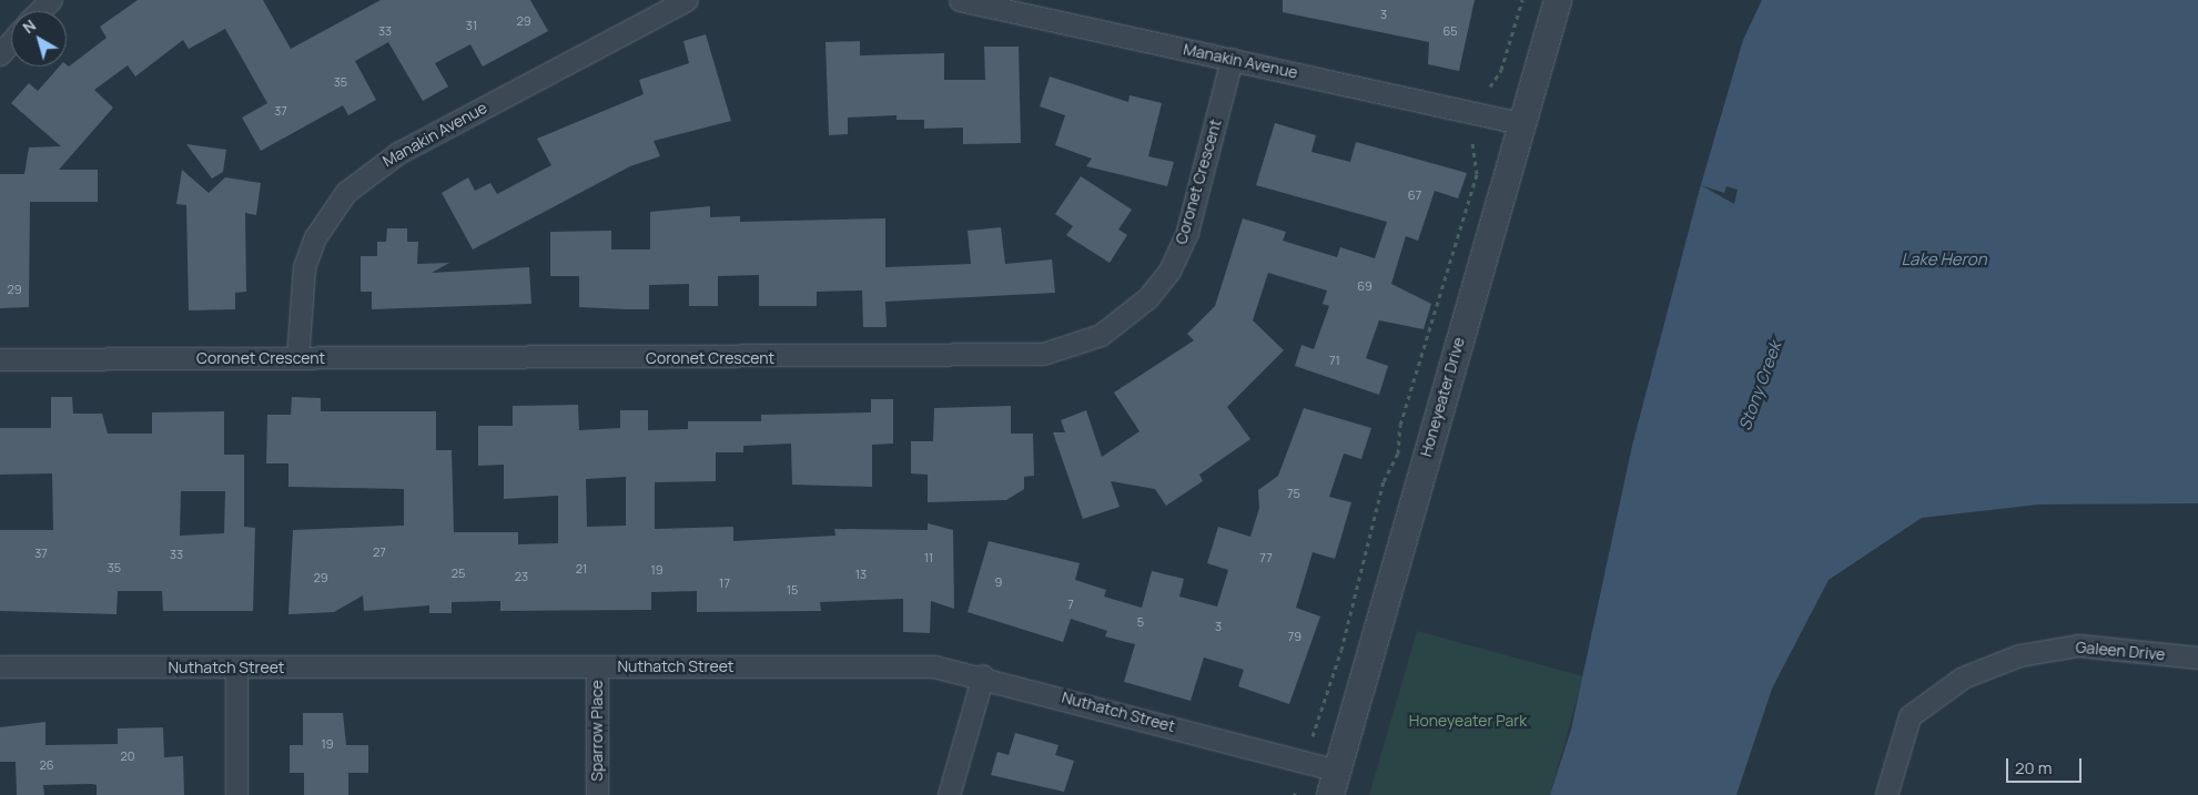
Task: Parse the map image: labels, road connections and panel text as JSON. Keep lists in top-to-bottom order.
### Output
{
  "streets": {
    "street": [
      "Manakin Avenue",
      "Coronet Crescent",
      "Honeyeater Drive",
      "Galeen Drive",
      "Nuthatch Street",
      "Sparrow Place"
    ]
  },
  "crossings": [
    ["Manakin Avenue", "Coronet Crescent"],
    ["Manakin Avenue", "Honeyeater Drive"],
    ["Honeyeater Drive", "Nuthatch Street"],
    ["Nuthatch Street", "Sparrow Place"]
  ],
  "water": ["Lake Heron", "Stony Creek"],
  "parks": ["Honeyeater Park"],
  "house_numbers": [
    "3",
    "29",
    "31",
    "33",
    "65",
    "35",
    "37",
    "67",
    "69",
    "29",
    "71",
    "75",
    "27",
    "37",
    "33",
    "11",
    "77",
    "35",
    "21",
    "19",
    "25",
    "13",
    "23",
    "29",
    "9",
    "17",
    "15",
    "7",
    "5",
    "3",
    "79",
    "19",
    "20",
    "26"
  ],
  "scale_bar": "20 m",
  "north": "top left"
}
